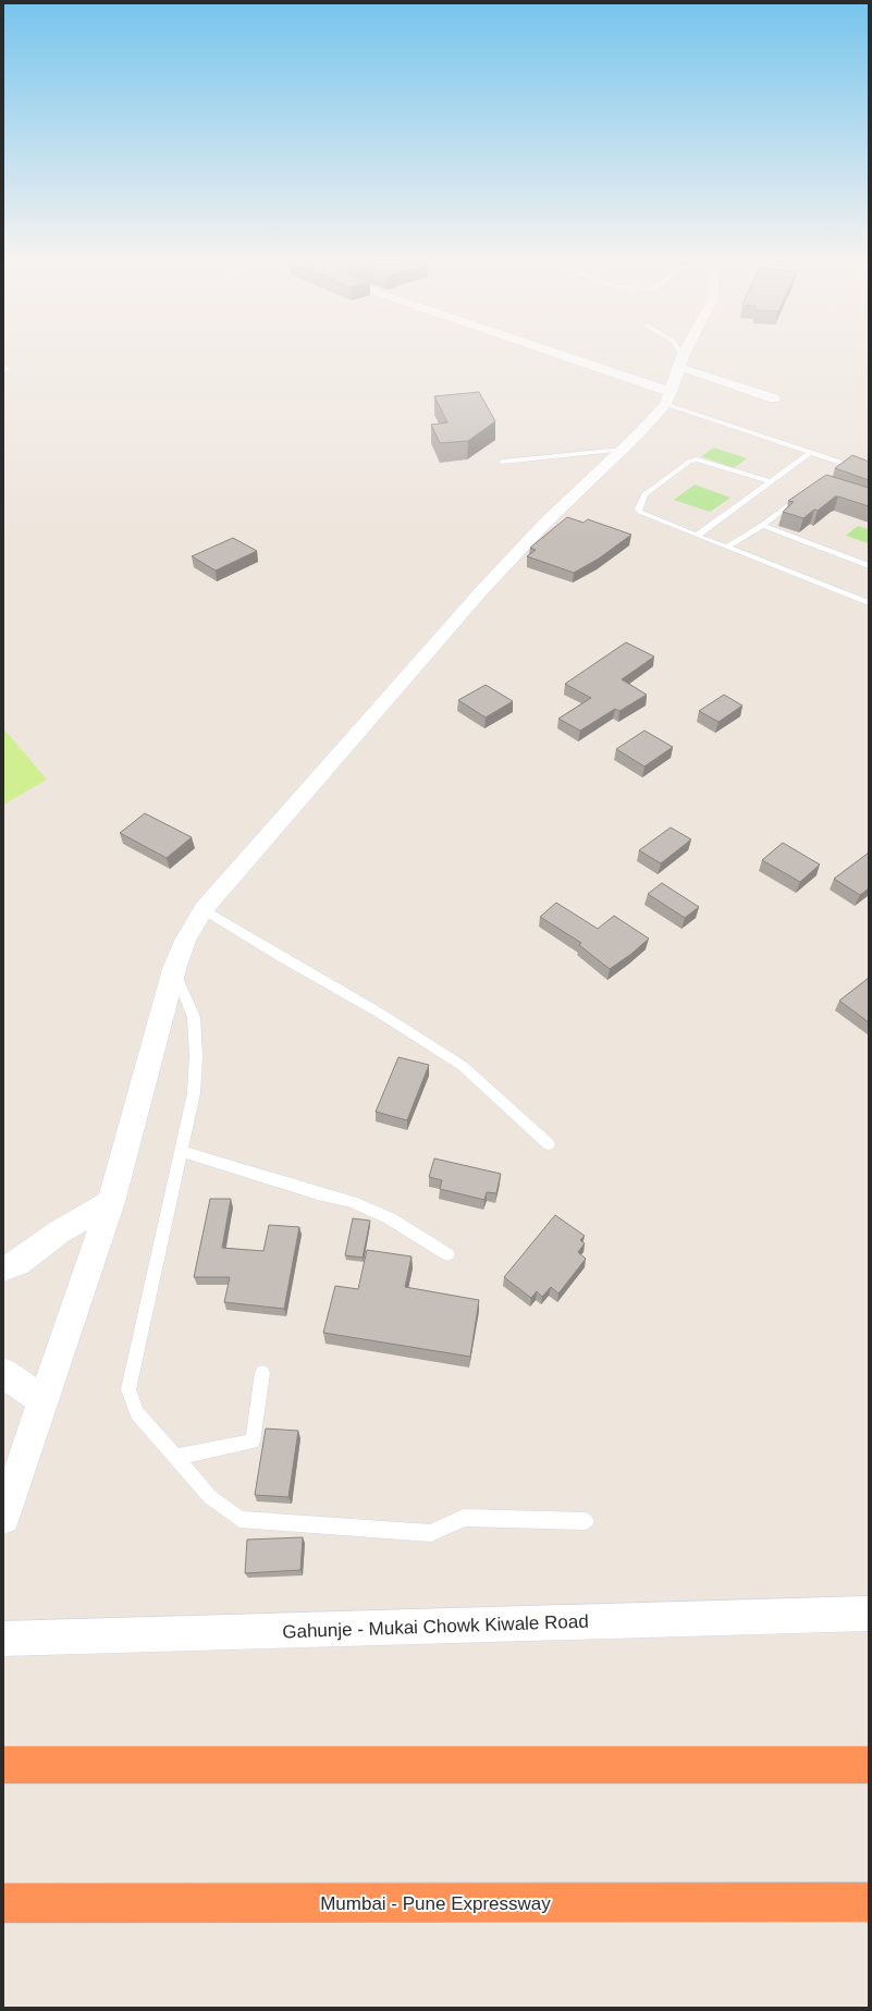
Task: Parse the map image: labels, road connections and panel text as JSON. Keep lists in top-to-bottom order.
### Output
{
  "streets": {
    "highway": ["Mumbai - Pune Expressway"],
    "street": ["Gahunje - Mukai Chowk Kiwale Road"]
  }
}
